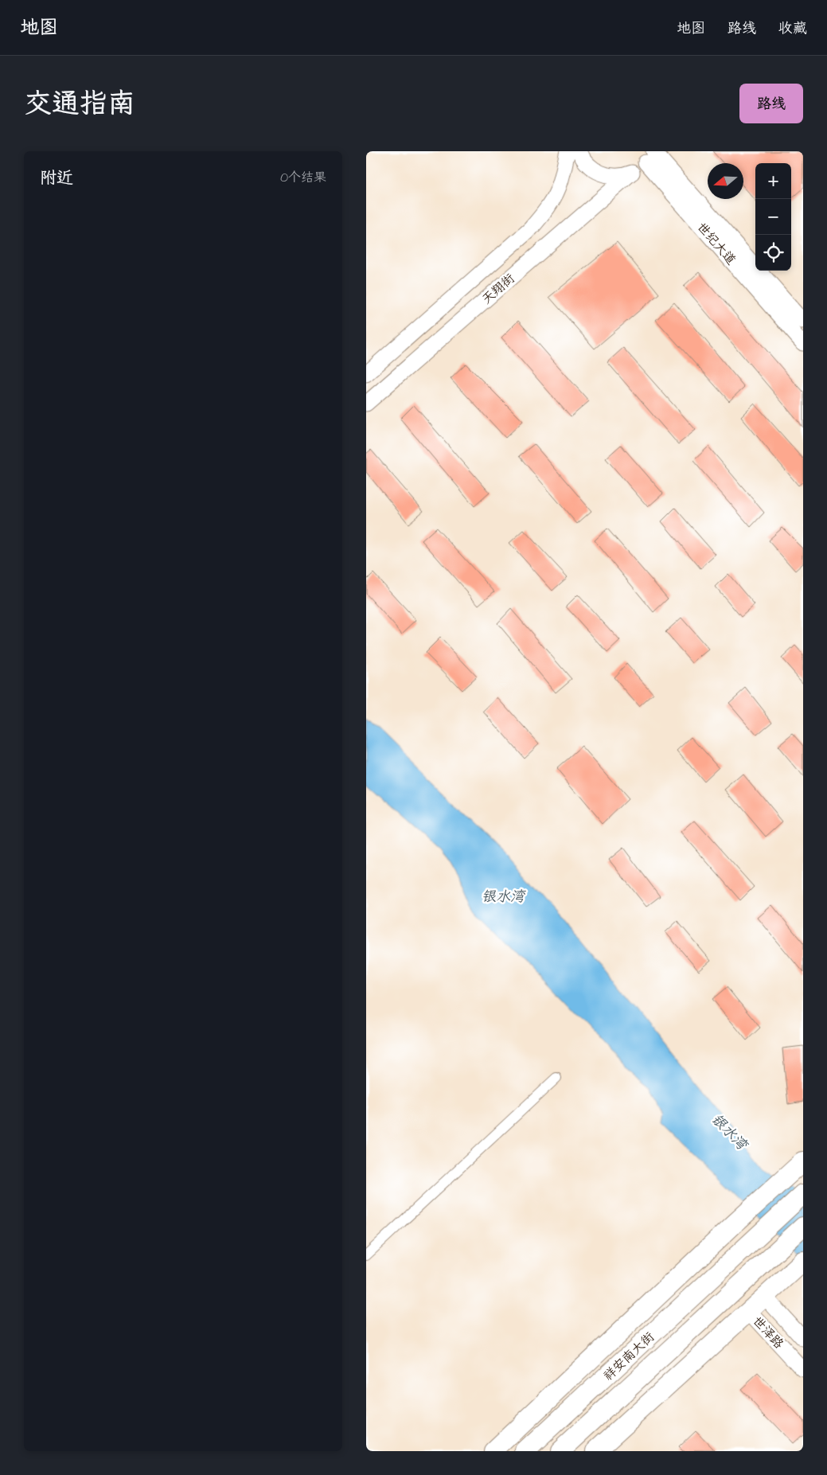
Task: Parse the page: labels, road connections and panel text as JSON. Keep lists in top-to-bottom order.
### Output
{
  "streets": {
    "highway": ["祥安南大街"],
    "main road": ["世纪大道", "天翔街", "世泽路"]
  },
  "crossings": [
    ["世纪大道", "天翔街"]
  ],
  "water": ["银水湾"],
  "north": "left",
  "page": {
    "header": "地图",
    "nav": ["地图", "路线", "收藏"],
    "title": "交通指南",
    "buttons": "路线",
    "heading": ["附近", "0个结果"],
    "map_buttons": ["+", "−"]
  }
}
